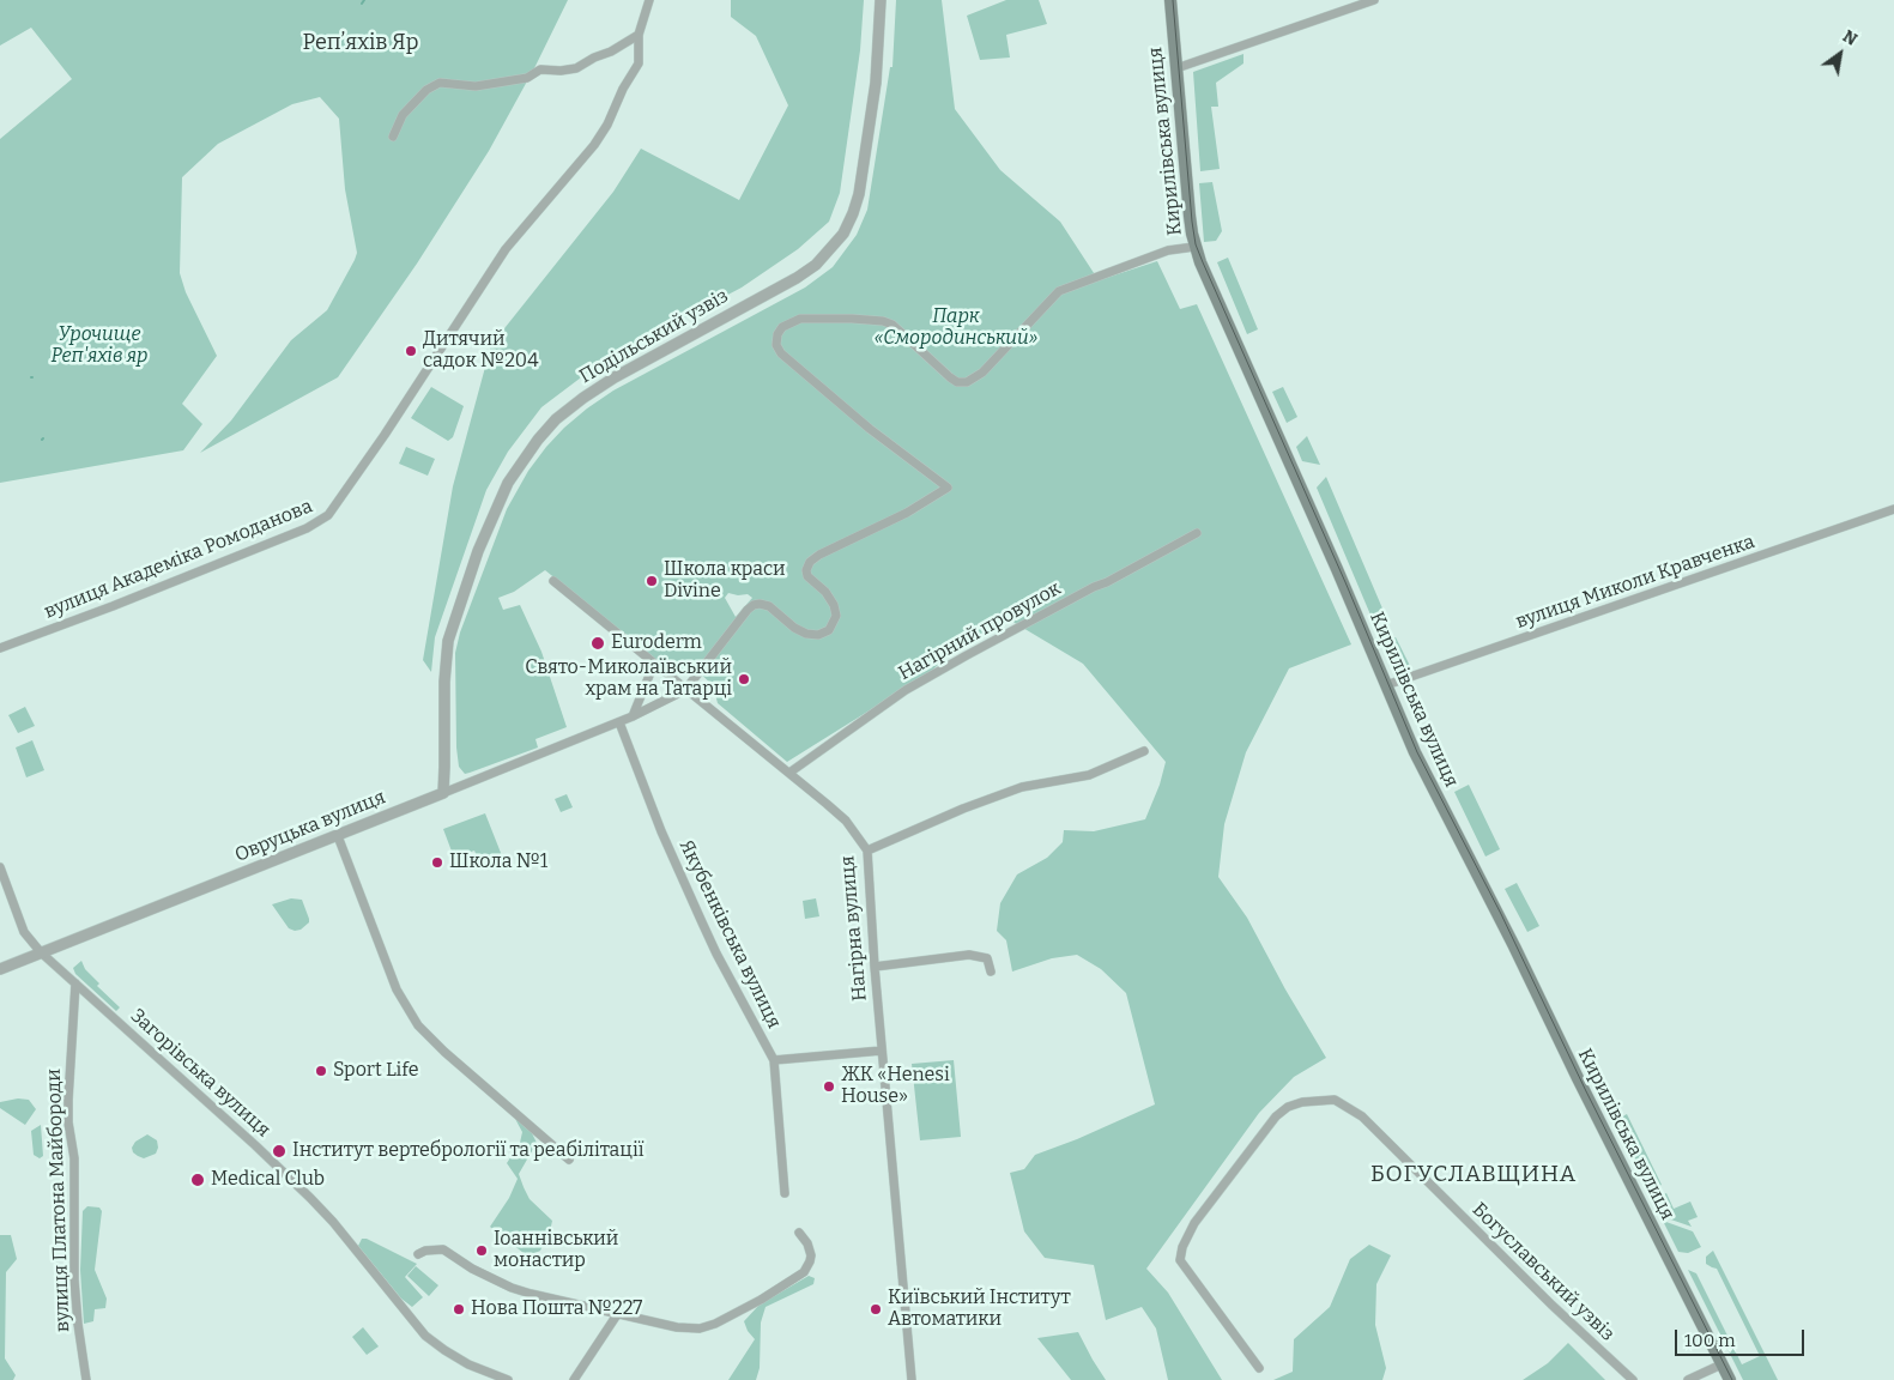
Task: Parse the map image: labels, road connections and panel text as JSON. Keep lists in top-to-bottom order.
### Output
{
  "streets": {
    "main road": ["Кирилівська вулиця"],
    "street": [
      "Подільський узвіз",
      "вулиця Академіка Ромоданова",
      "вулиця Миколи Кравченка",
      "Нагірний провулок",
      "Овруцька вулиця",
      "Нагірна вулиця",
      "Якубенківська вулиця",
      "Загорівська вулиця",
      "вулиця Платона Майбороди",
      "Богуславський узвіз"
    ]
  },
  "crossings": [
    ["Кирилівська вулиця", "вулиця Миколи Кравченка"],
    ["Подільський узвіз", "Овруцька вулиця"],
    ["Нагірний провулок", "Нагірна вулиця"],
    ["Овруцька вулиця", "Нагірна вулиця"],
    ["Овруцька вулиця", "Якубенківська вулиця"],
    ["Овруцька вулиця", "Загорівська вулиця"],
    ["Нагірна вулиця", "Якубенківська вулиця"],
    ["Загорівська вулиця", "вулиця Платона Майбороди"]
  ],
  "districts": ["Репʼяхів Яр", "БОГУСЛАВЩИНА"],
  "parks": ["Парк «Смородинський»", "Урочище Реп'яхів яр"],
  "places": [
    "Дитячий садок №204",
    "Школа краси Divine",
    "Euroderm",
    "Свято-Миколаївський храм на Татарці",
    "Школа №1",
    "Sport Life",
    "ЖК «Henesi House»",
    "Інститут вертебрології та реабілітації",
    "Medical Club",
    "Іоаннівський монастир",
    "Нова Пошта №227",
    "Київський Інститут Автоматики"
  ],
  "scale_bar": "100 m",
  "north": "top right"
}
